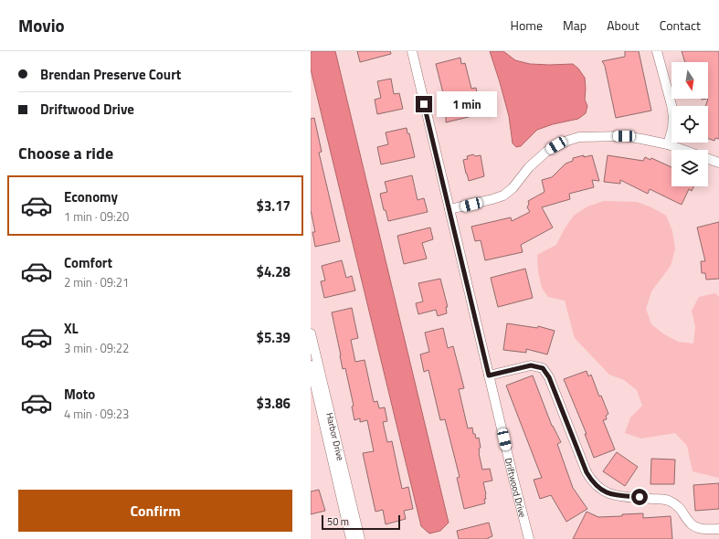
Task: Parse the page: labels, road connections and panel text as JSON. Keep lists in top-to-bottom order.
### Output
{
  "streets": {
    "street": ["Harbor Drive", "Driftwood Drive"]
  },
  "scale_bar": "50 m",
  "north": "bottom",
  "page": {
    "header": "Movio",
    "nav": [
      "Home",
      "Map",
      "About",
      "Contact"
    ],
    "banner": ["Brendan Preserve Court", "Driftwood Drive"],
    "bubble": "1 min",
    "heading": "Choose a ride",
    "list": [
      {
        "name": "Economy",
        "note": "1 min · 09:20",
        "value": "$3.17"
      },
      {
        "name": "Comfort",
        "note": "2 min · 09:21",
        "value": "$4.28"
      },
      {
        "name": "XL",
        "note": "3 min · 09:22",
        "value": "$5.39"
      },
      {
        "name": "Moto",
        "note": "4 min · 09:23",
        "value": "$3.86"
      }
    ],
    "buttons": "Confirm",
    "scale": "50 m"
  }
}
